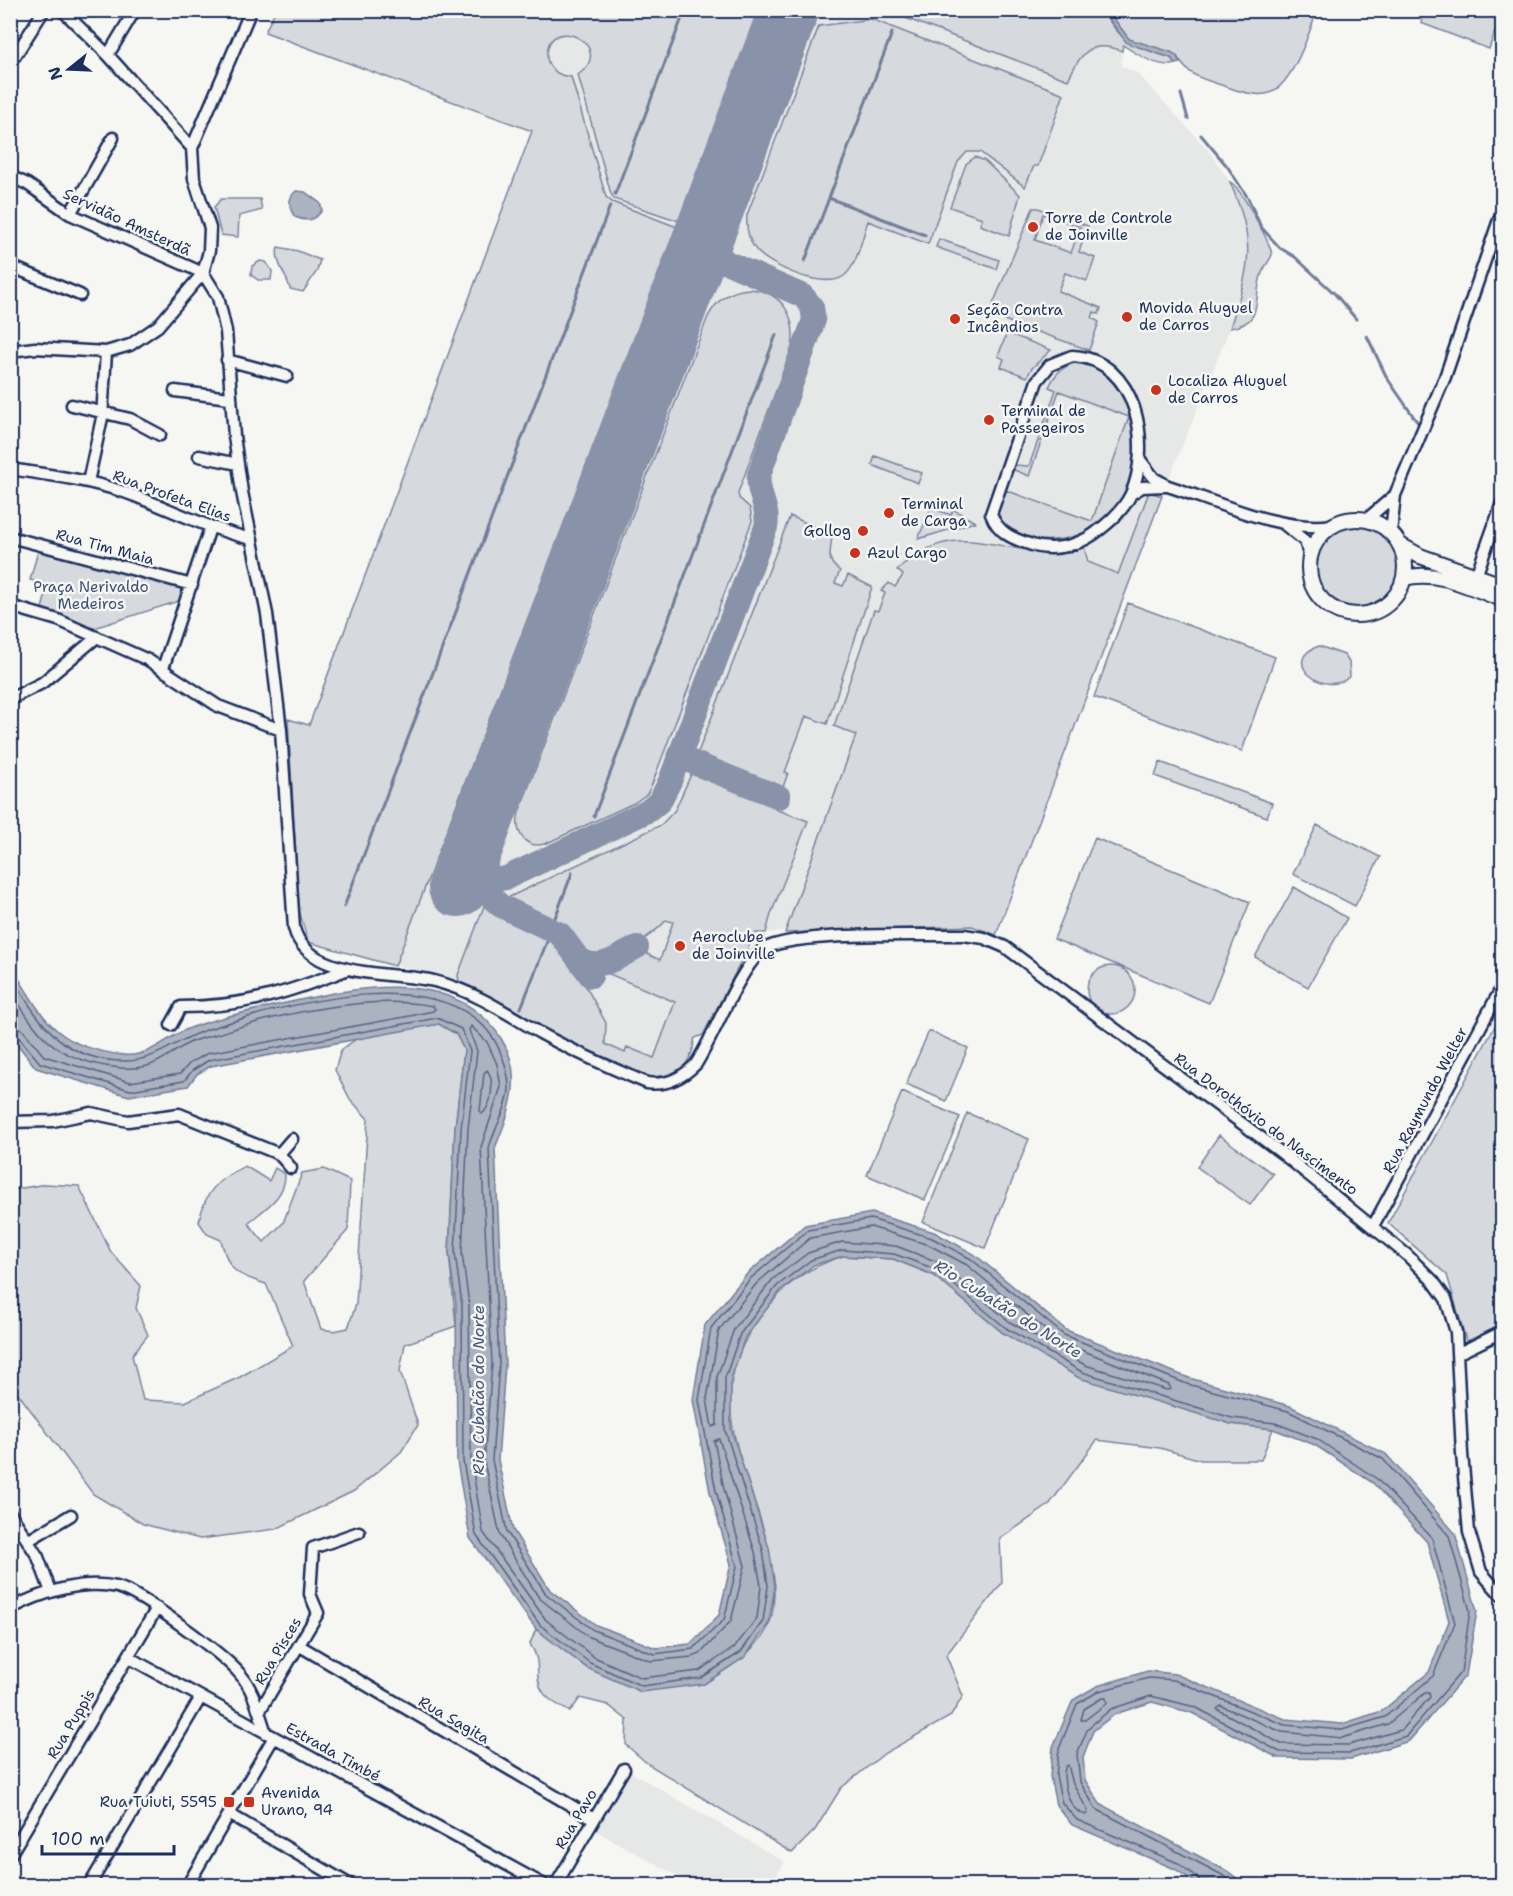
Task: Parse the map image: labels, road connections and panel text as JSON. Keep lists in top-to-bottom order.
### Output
{
  "streets": {
    "street": [
      "Servidão Amsterdã",
      "Rua Profeta Elias",
      "Rua Tim Maia",
      "Rua Raymundo Welter",
      "Rua Dorothóvio do Nascimento",
      "Rua Pisces",
      "Rua Sagita",
      "Rua Puppis",
      "Estrada Timbé",
      "Rua Pavo"
    ]
  },
  "crossings": [
    ["Rua Raymundo Welter", "Rua Dorothóvio do Nascimento"],
    ["Rua Pisces", "Rua Sagita"],
    ["Rua Pisces", "Estrada Timbé"],
    ["Rua Sagita", "Rua Pavo"],
    ["Rua Puppis", "Estrada Timbé"]
  ],
  "water": ["Rio Cubatão do Norte"],
  "parks": ["Praça Nerivaldo Medeiros"],
  "places": {
    "other": [
      "Torre de Controle de Joinville",
      "Movida Aluguel de Carros",
      "Seção Contra Incêndios",
      "Localiza Aluguel de Carros",
      "Terminal de Passegeiros",
      "Terminal de Carga",
      "Gollog",
      "Azul Cargo",
      "Aeroclube de Joinville"
    ],
    "transit": ["Rua Tuiuti, 5595", "Avenida Urano, 94"]
  },
  "scale_bar": "100 m",
  "north": "left"
}
